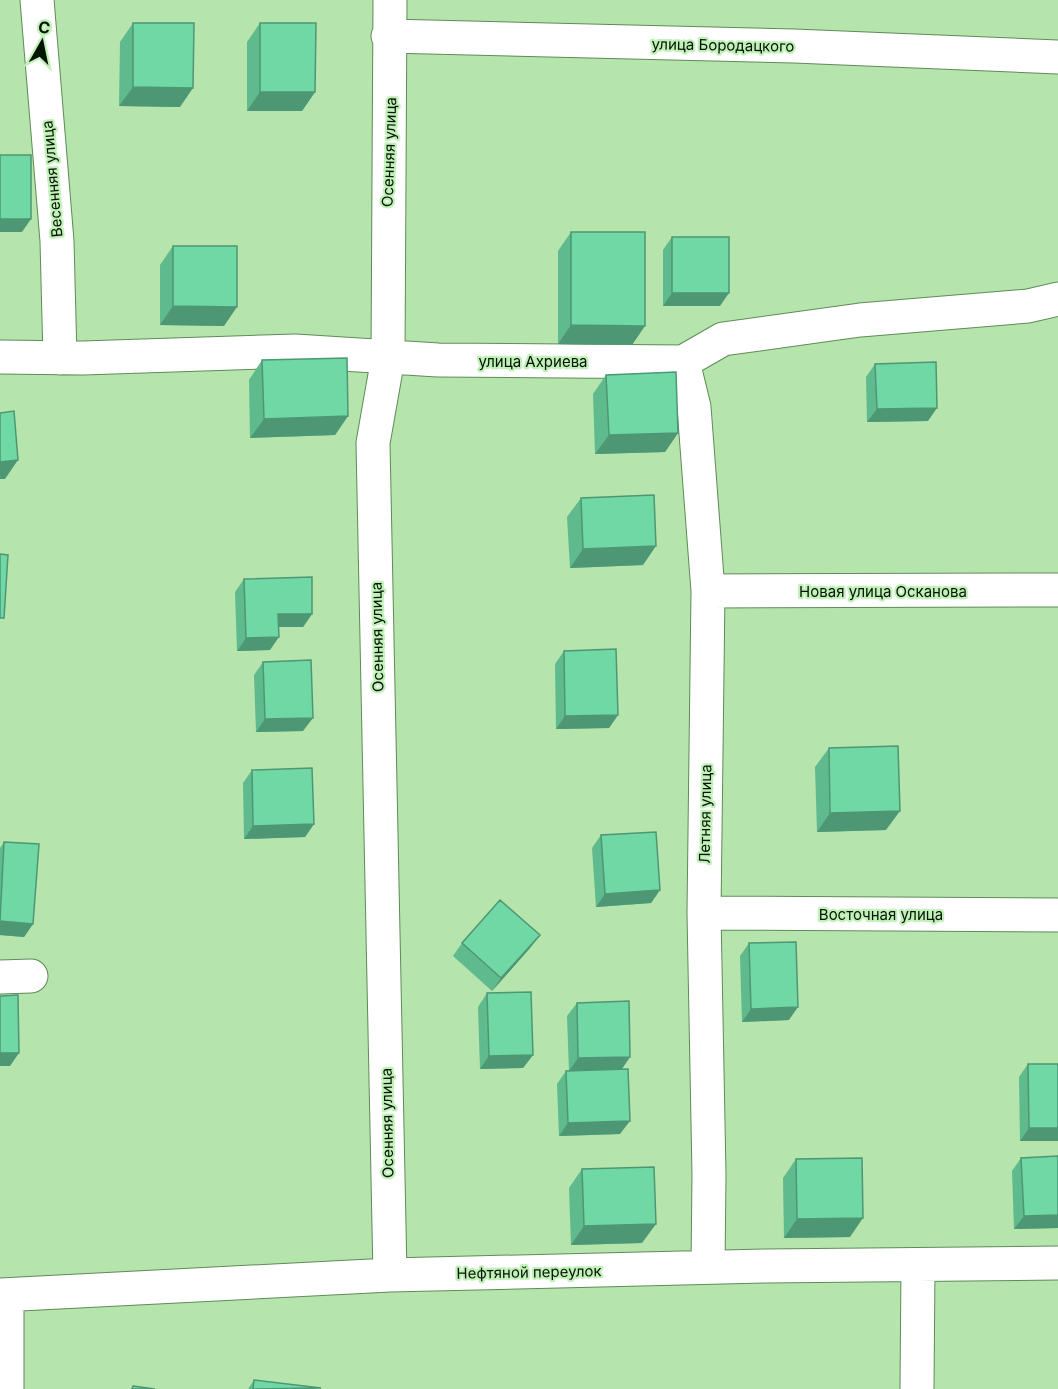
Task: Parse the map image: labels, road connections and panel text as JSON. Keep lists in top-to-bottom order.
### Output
{
  "streets": {
    "street": [
      "улица Бородацкого",
      "Осенняя улица",
      "Весенняя улица",
      "улица Ахриева",
      "Новая улица Осканова",
      "Летняя улица",
      "Восточная улица",
      "Нефтяной переулок"
    ]
  },
  "crossings": [
    ["улица Бородацкого", "Осенняя улица"],
    ["Осенняя улица", "улица Ахриева"],
    ["Осенняя улица", "Нефтяной переулок"],
    ["Весенняя улица", "улица Ахриева"],
    ["улица Ахриева", "Летняя улица"],
    ["Новая улица Осканова", "Летняя улица"],
    ["Летняя улица", "Восточная улица"],
    ["Летняя улица", "Нефтяной переулок"]
  ],
  "north": "top"
}
